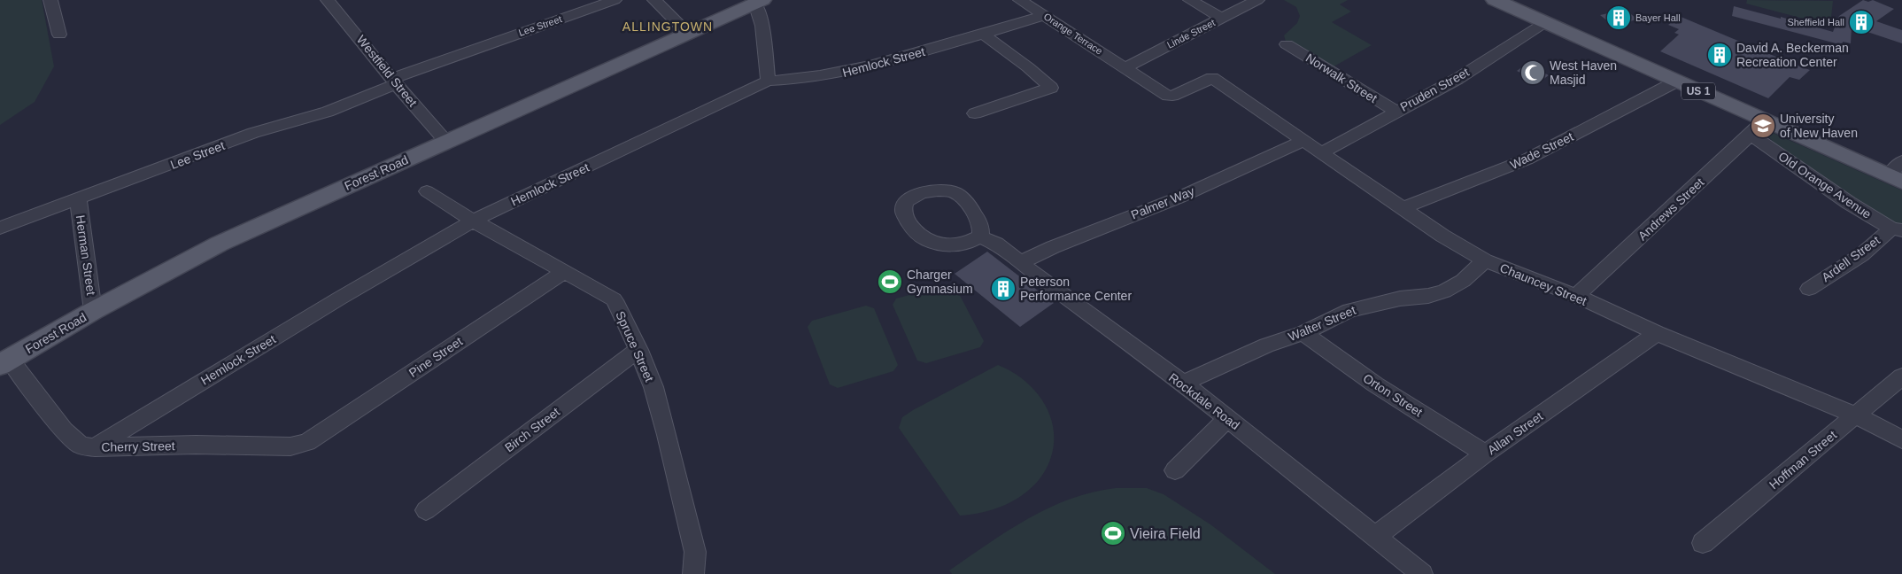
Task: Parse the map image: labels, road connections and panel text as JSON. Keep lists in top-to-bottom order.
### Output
{
  "streets": {
    "main road": ["US 1", "Forest Road"],
    "street": [
      "Lee Street",
      "Orange Terrace",
      "Linde Street",
      "Hemlock Street",
      "Westfield Street",
      "Norwalk Street",
      "Pruden Street",
      "Wade Street",
      "Old Orange Avenue",
      "Palmer Way",
      "Andrews Street",
      "Herman Street",
      "Ardell Street",
      "Chauncey Street",
      "Walter Street",
      "Spruce Street",
      "Pine Street",
      "Orton Street",
      "Rockdale Road",
      "Birch Street",
      "Allan Street",
      "Cherry Street",
      "Hoffman Street"
    ]
  },
  "crossings": [
    ["Lee Street", "Westfield Street"],
    ["Lee Street", "Herman Street"],
    ["Orange Terrace", "Linde Street"],
    ["Orange Terrace", "Hemlock Street"],
    ["Orange Terrace", "Chauncey Street"],
    ["Linde Street", "Chauncey Street"],
    ["Hemlock Street", "Spruce Street"],
    ["Hemlock Street", "Cherry Street"],
    ["Westfield Street", "Forest Road"],
    ["Norwalk Street", "Pruden Street"],
    ["Pruden Street", "US 1"],
    ["Pruden Street", "Chauncey Street"],
    ["US 1", "Wade Street"],
    ["US 1", "Andrews Street"],
    ["Wade Street", "Chauncey Street"],
    ["Forest Road", "Herman Street"],
    ["Forest Road", "Cherry Street"],
    ["Old Orange Avenue", "Andrews Street"],
    ["Old Orange Avenue", "Ardell Street"],
    ["Palmer Way", "Chauncey Street"],
    ["Palmer Way", "Rockdale Road"],
    ["Andrews Street", "Chauncey Street"],
    ["Chauncey Street", "Walter Street"],
    ["Chauncey Street", "Allan Street"],
    ["Chauncey Street", "Hoffman Street"],
    ["Walter Street", "Orton Street"],
    ["Walter Street", "Rockdale Road"],
    ["Spruce Street", "Pine Street"],
    ["Spruce Street", "Birch Street"],
    ["Pine Street", "Cherry Street"],
    ["Orton Street", "Allan Street"],
    ["Rockdale Road", "Allan Street"]
  ],
  "districts": ["ALLINGTOWN"],
  "places": {
    "building": [
      "Bayer Hall",
      "Sheffield Hall",
      "David A. Beckerman Recreation Center",
      "Peterson Performance Center"
    ],
    "mosque": ["West Haven Masjid"],
    "school or university": ["University of New Haven"],
    "sports": ["Charger Gymnasium", "Vieira Field"]
  }
}
